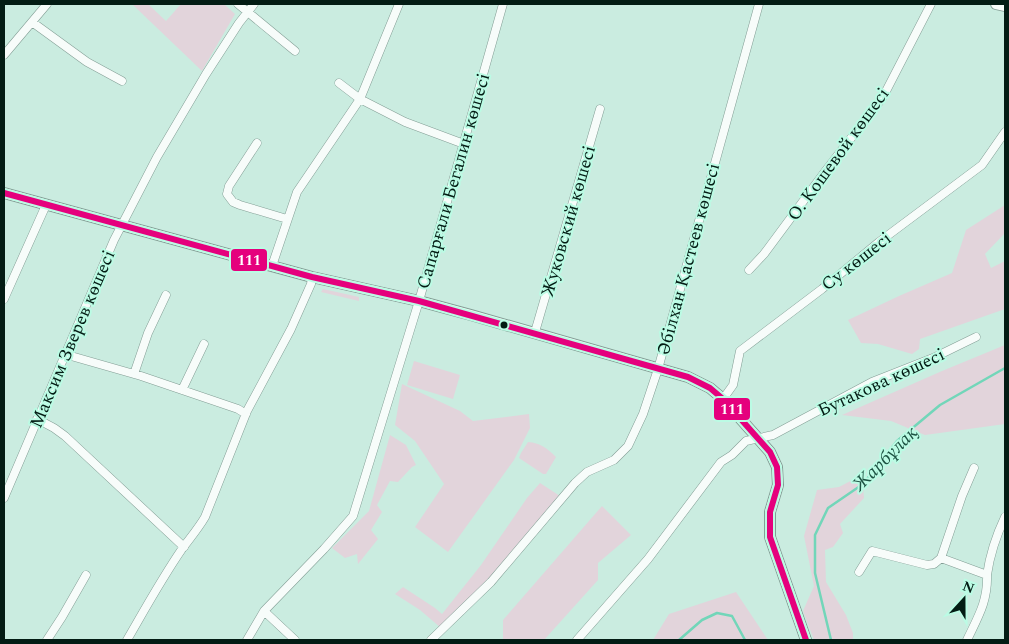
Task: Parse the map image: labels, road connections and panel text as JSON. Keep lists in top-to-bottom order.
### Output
{
  "streets": {
    "street": [
      "О. Кошевой көшесі",
      "Сапарғали Бегалин көшесі",
      "Жуковский көшесі",
      "Әбілхан Қастеев көшесі",
      "Су көшесі",
      "Максим Зверев көшесі",
      "Бутакова көшесі"
    ]
  },
  "water": ["Жарбұлақ"],
  "lines": ["transit line 111"],
  "north": "top"
}
